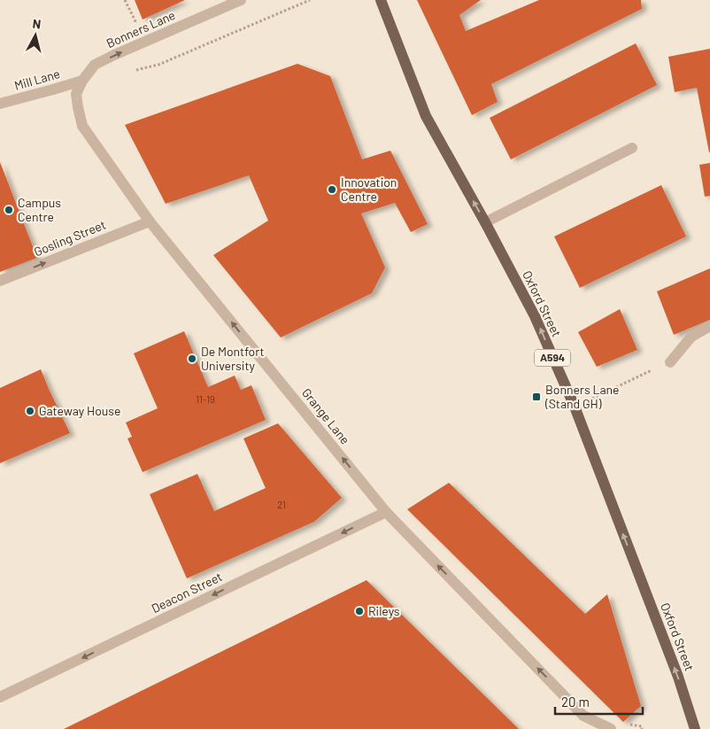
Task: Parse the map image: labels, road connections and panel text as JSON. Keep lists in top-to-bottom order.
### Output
{
  "streets": {
    "main road": ["Oxford Street", "A594"],
    "street": [
      "Bonners Lane",
      "Mill Lane",
      "Gosling Street",
      "Grange Lane",
      "Deacon Street"
    ]
  },
  "crossings": [
    ["Bonners Lane", "Mill Lane"],
    ["Bonners Lane", "Grange Lane"],
    ["Mill Lane", "Grange Lane"],
    ["Gosling Street", "Grange Lane"],
    ["Grange Lane", "Deacon Street"]
  ],
  "one_way": [
    "Bonners Lane",
    "Gosling Street",
    "Oxford Street",
    "Grange Lane",
    "Deacon Street"
  ],
  "places": {
    "other": [
      "Innovation Centre",
      "Campus Centre",
      "De Montfort University",
      "Gateway House",
      "Rileys"
    ],
    "transit": ["Bonners Lane (Stand GH)"]
  },
  "house_numbers": ["11-19", "21"],
  "scale_bar": "20 m",
  "north": "top"
}
